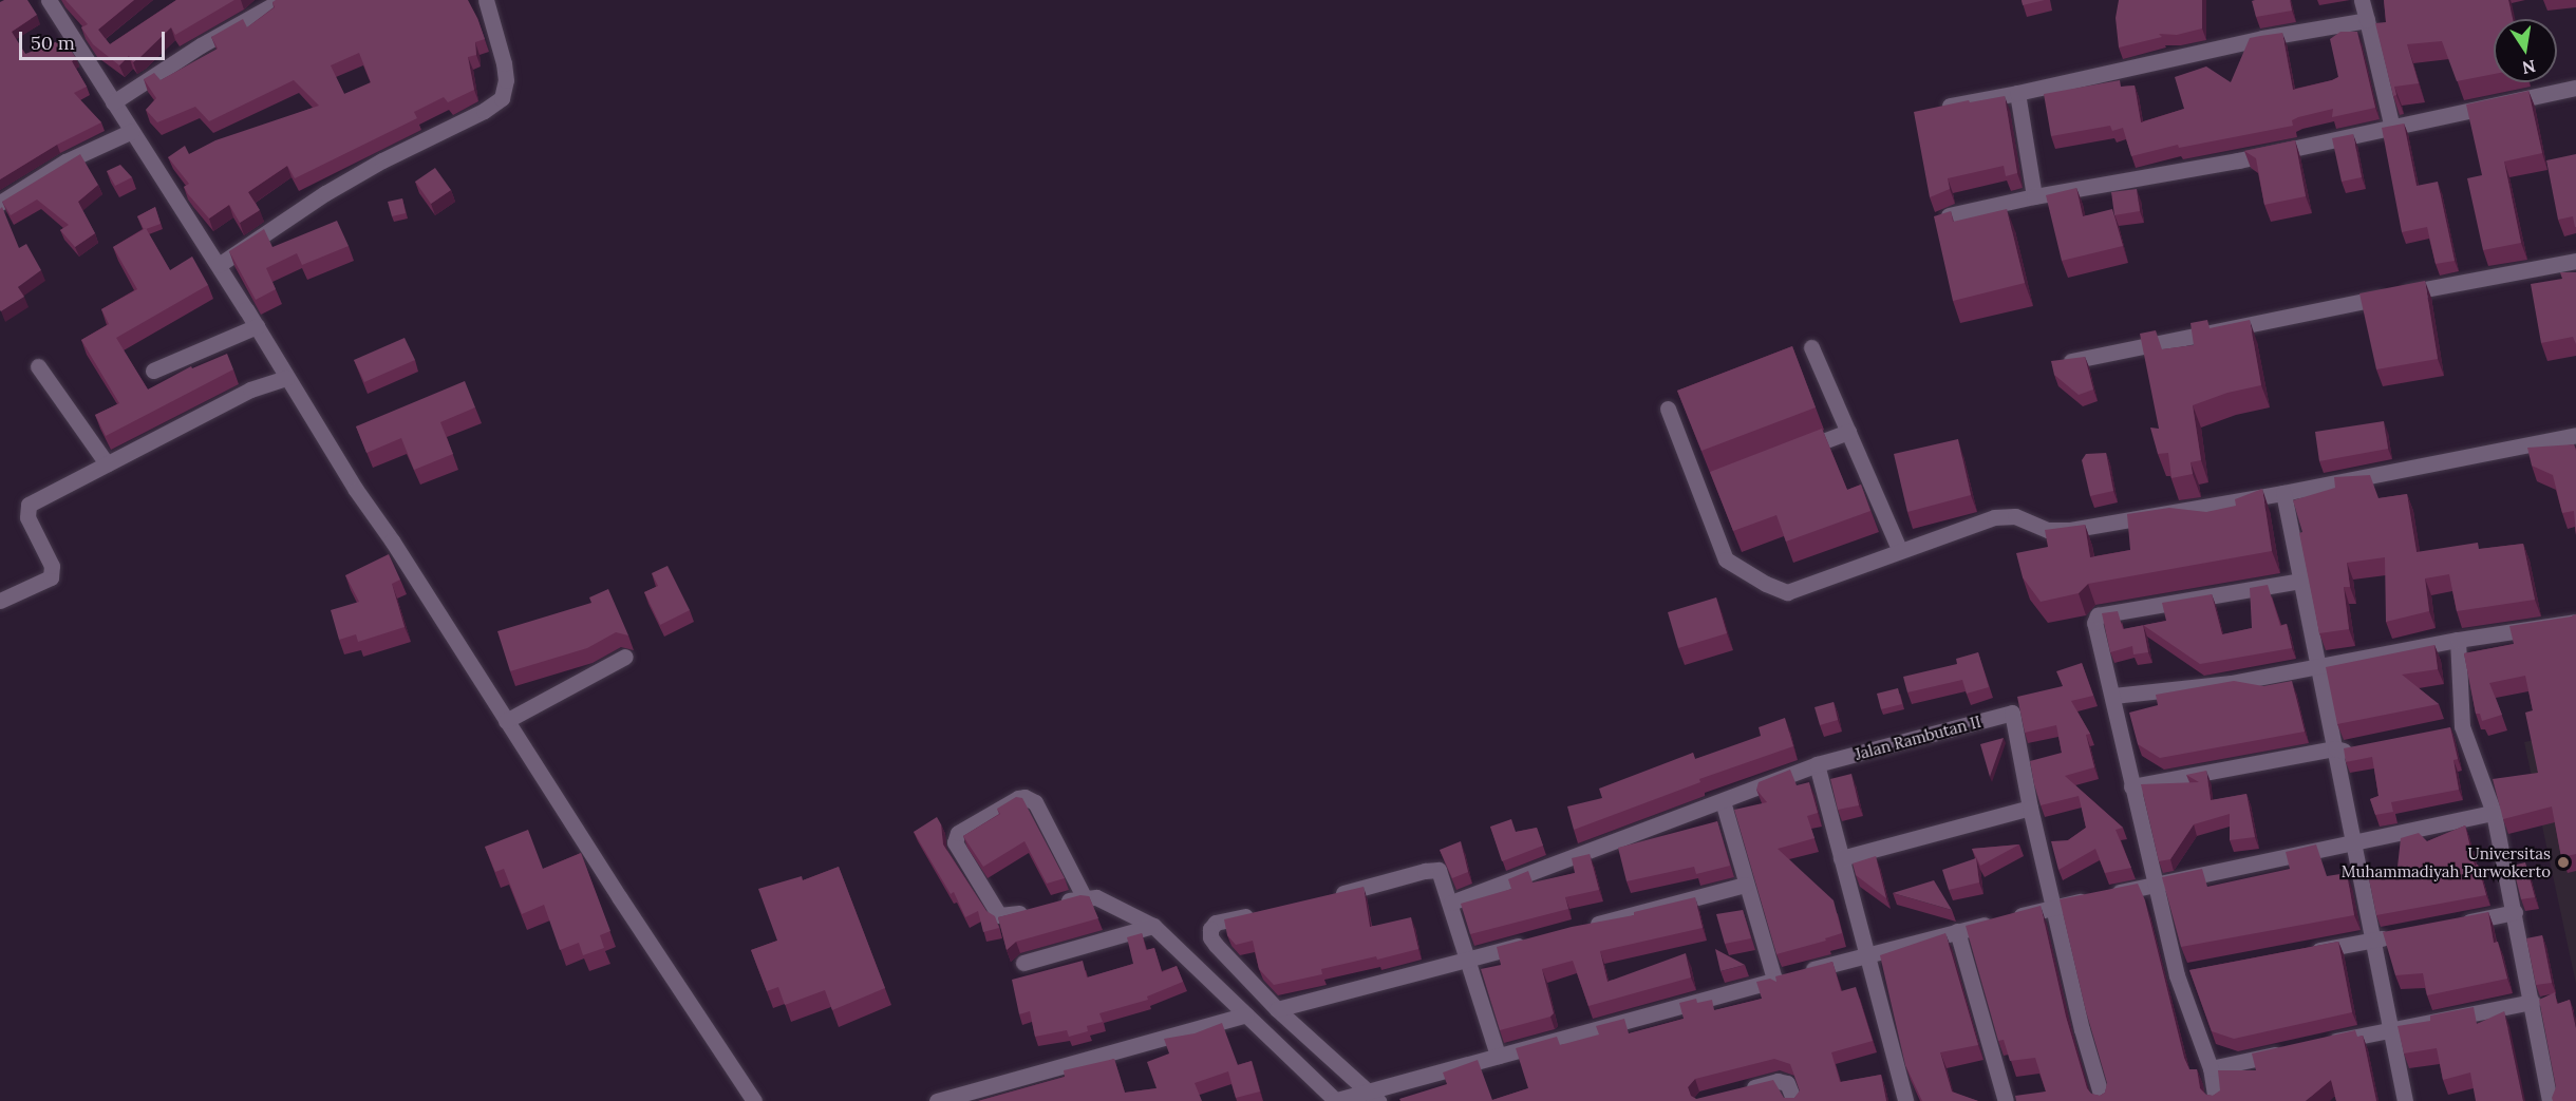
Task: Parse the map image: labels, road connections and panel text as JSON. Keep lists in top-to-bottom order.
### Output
{
  "streets": {
    "street": ["Jalan Rambutan II"]
  },
  "places": ["Universitas Muhammadiyah Purwokerto"],
  "scale_bar": "50 m",
  "north": "bottom"
}
